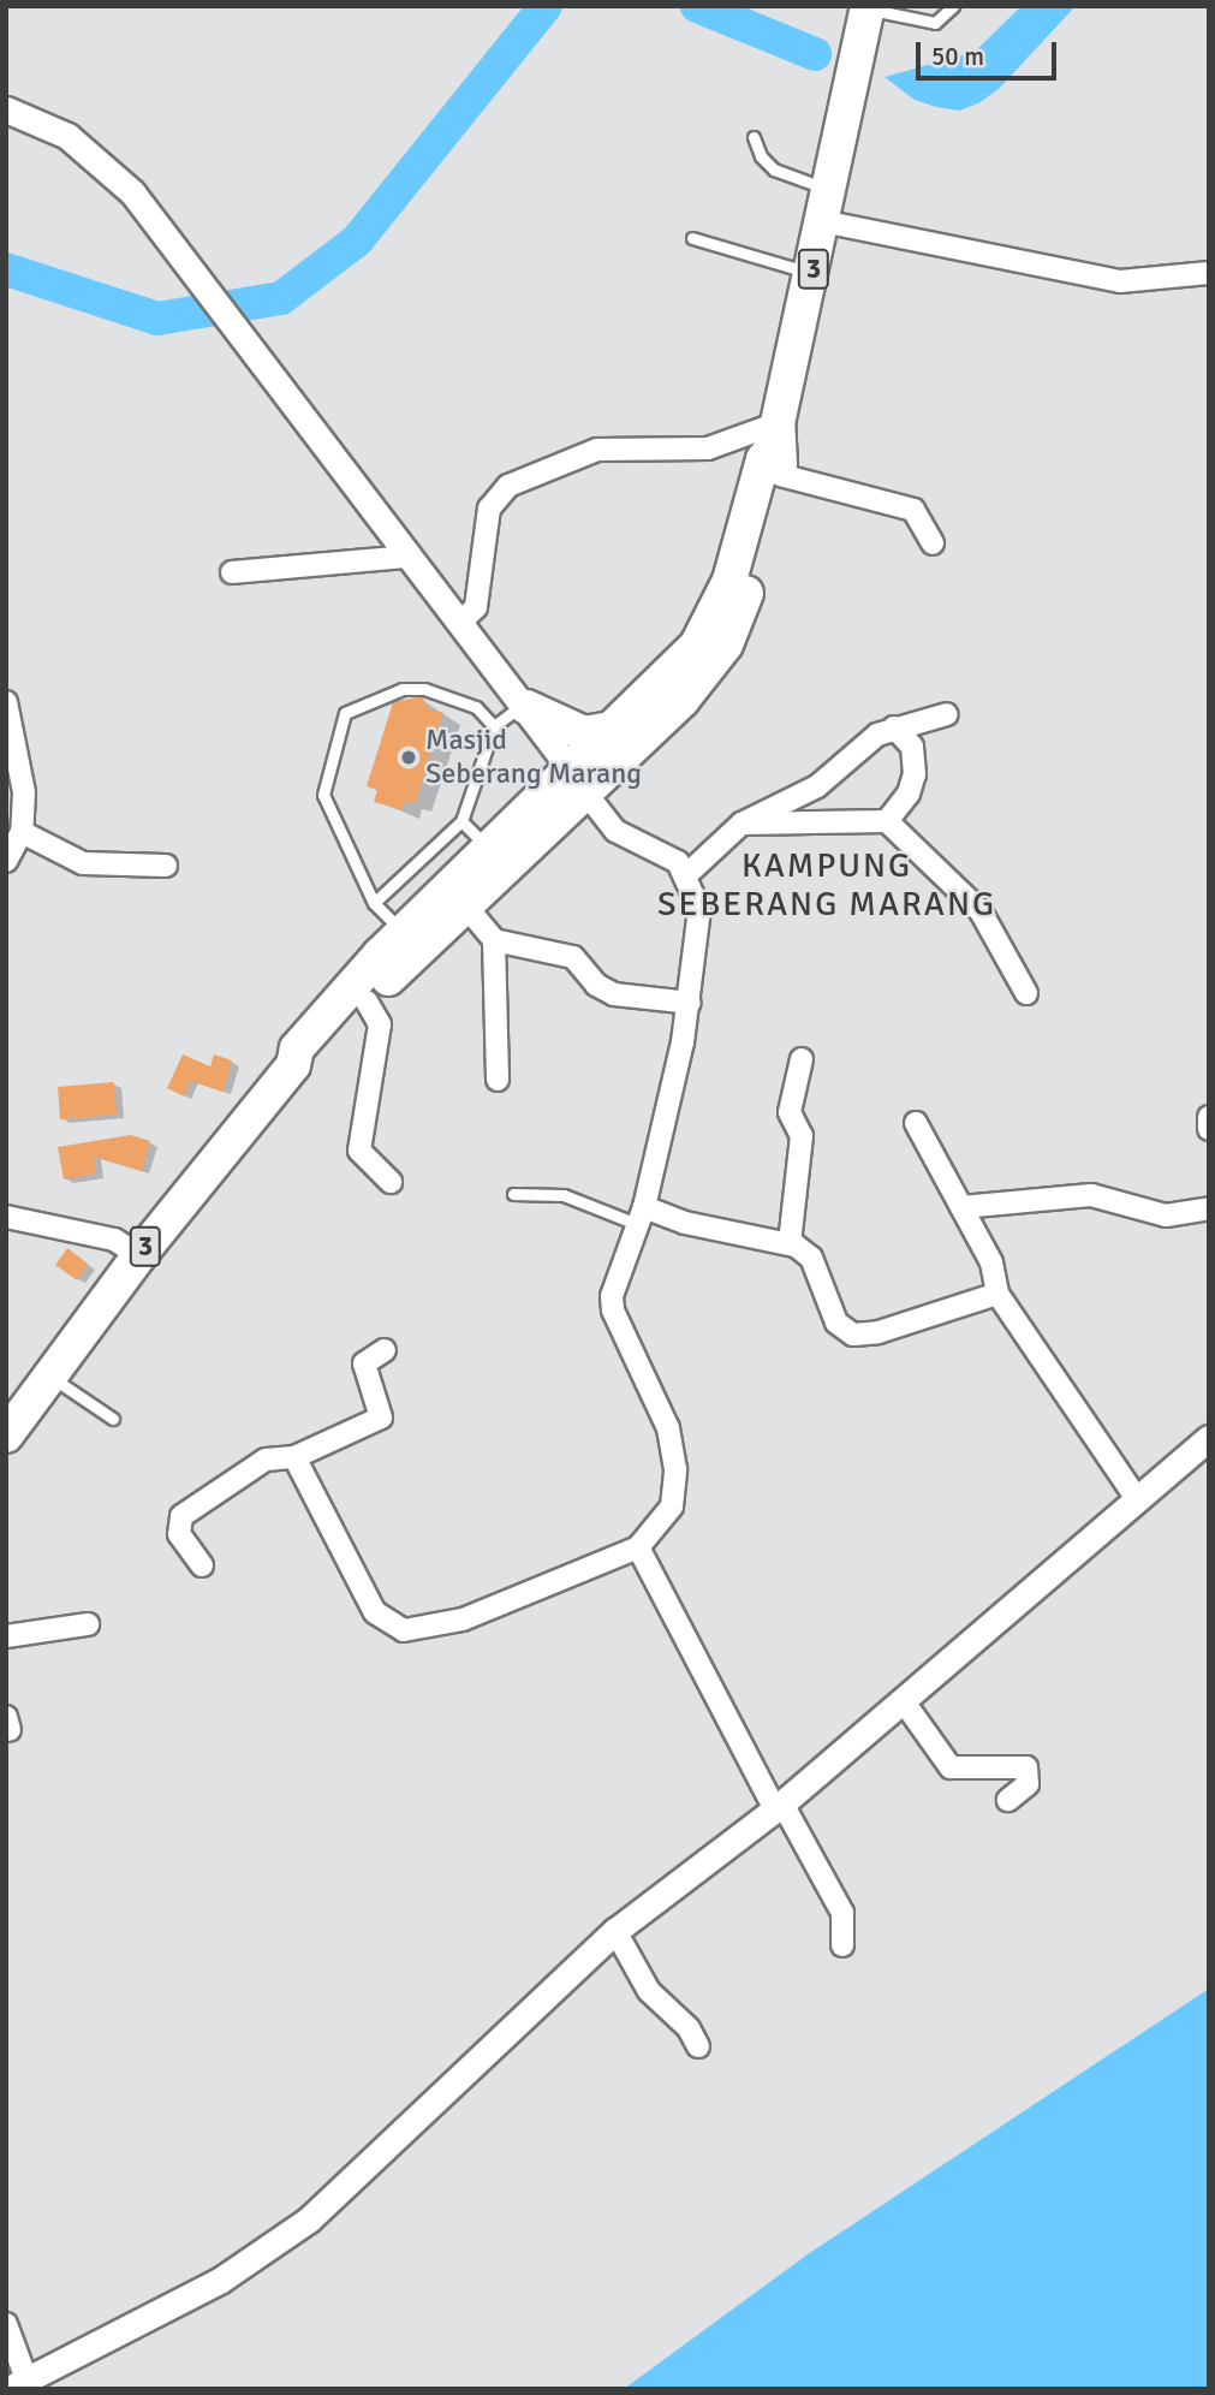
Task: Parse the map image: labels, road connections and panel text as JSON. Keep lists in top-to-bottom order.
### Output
{
  "streets": {
    "highway": ["3"]
  },
  "districts": ["KAMPUNG SEBERANG MARANG"],
  "places": ["Masjid Seberang Marang"],
  "scale_bar": "50 m"
}
